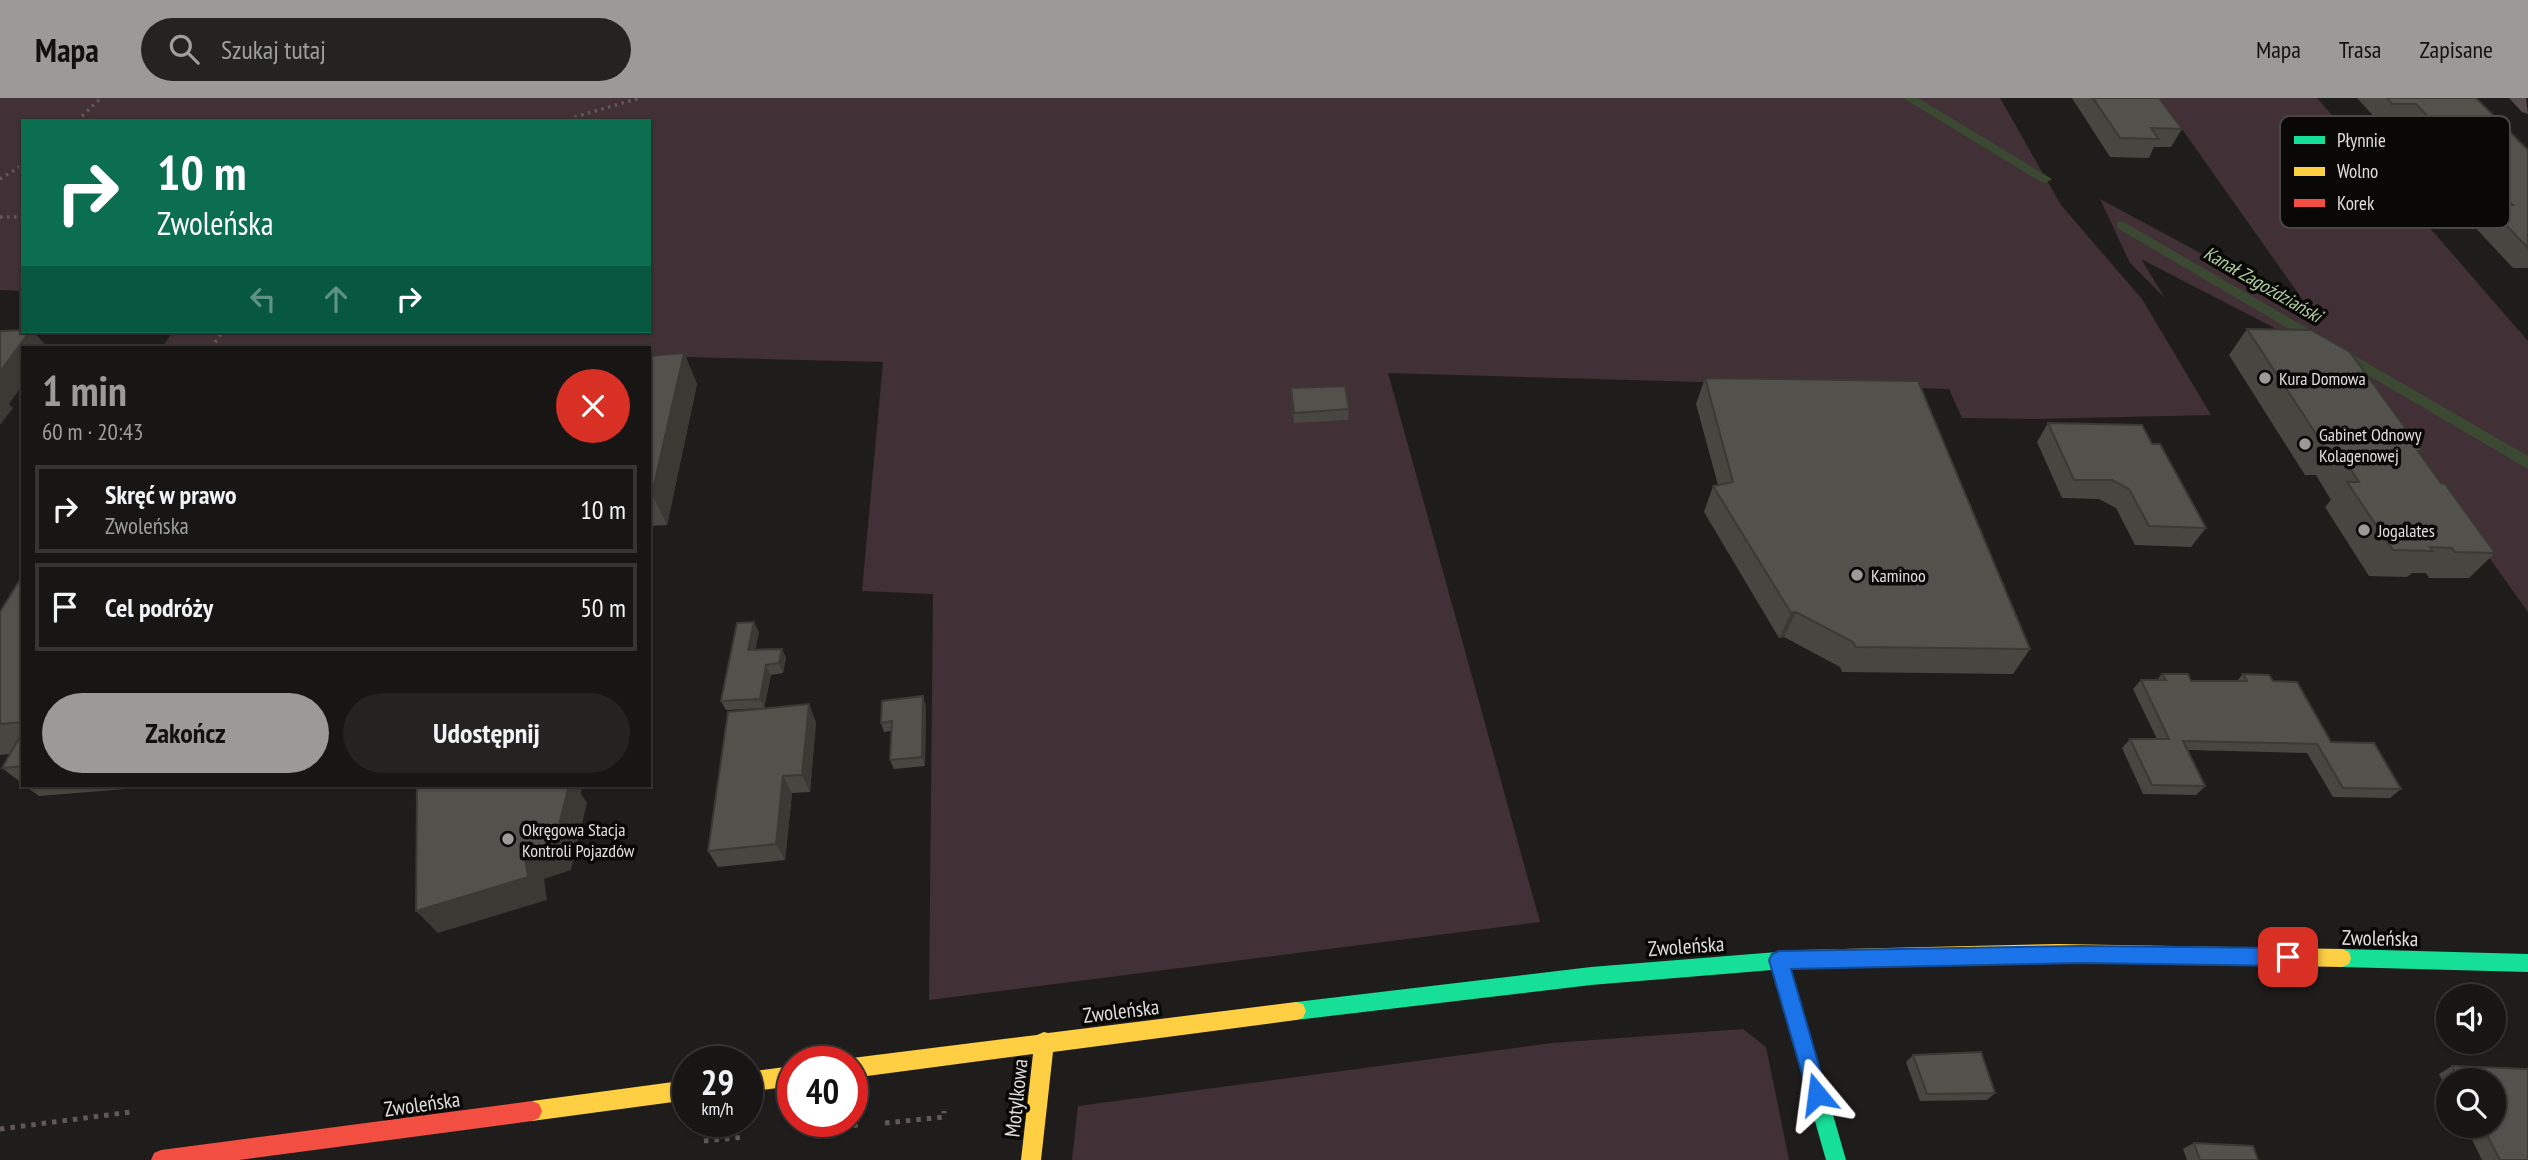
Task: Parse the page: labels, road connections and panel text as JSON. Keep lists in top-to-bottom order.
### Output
{
  "streets": {
    "street": ["Zwoleńska", "Motylkowa"]
  },
  "crossings": [
    ["Zwoleńska", "Motylkowa"]
  ],
  "water": ["Kanał Zagoździański"],
  "places": [
    "Kura Domowa",
    "Gabinet Odnowy Kolagenowej",
    "Jogalates",
    "Kaminoo",
    "Okręgowa Stacja Kontroli Pojazdów"
  ],
  "legend": ["Płynnie", "Wolno", "Korek"],
  "page": {
    "header": "Mapa",
    "search": "Szukaj tutaj",
    "nav": ["Mapa", "Trasa", "Zapisane"],
    "turn": ["10 m", "Zwoleńska"],
    "heading": ["1 min", "60 m · 20:43"],
    "list": [
      {
        "name": "Skręć w prawo",
        "note": "Zwoleńska",
        "value": "10 m"
      },
      {
        "name": "Cel podróży",
        "value": "50 m"
      }
    ],
    "buttons": ["Zakończ", "Udostępnij"],
    "speed": "29 km/h",
    "limit": "40"
  }
}
